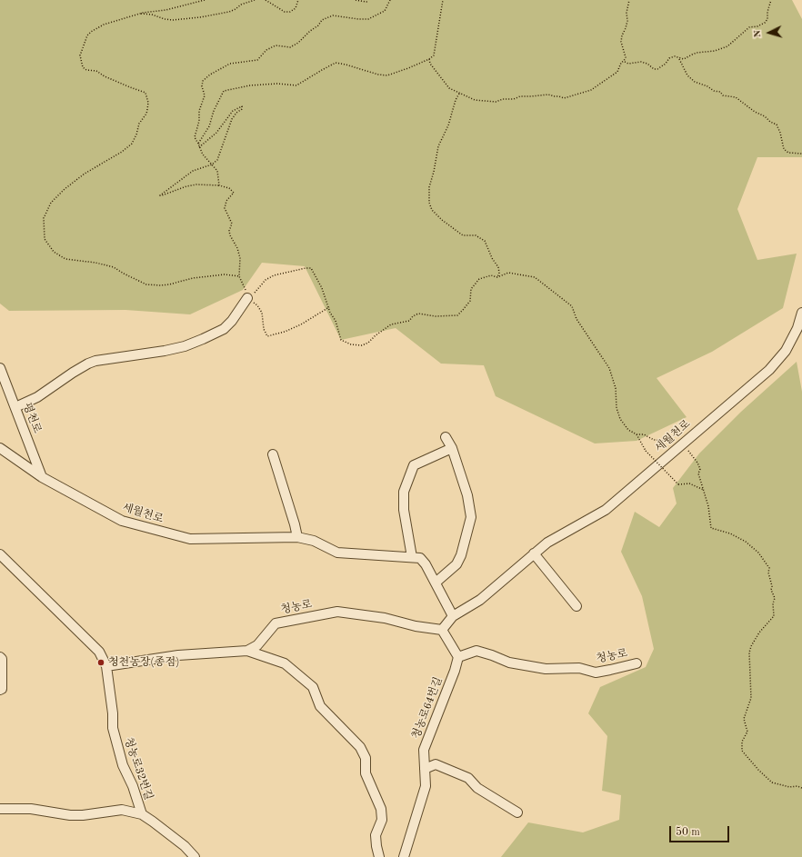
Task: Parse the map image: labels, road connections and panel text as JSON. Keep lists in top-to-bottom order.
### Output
{
  "streets": {
    "street": [
      "평천로",
      "세월천로",
      "청농로",
      "청농로64번길",
      "청농로32번길"
    ]
  },
  "crossings": [
    ["평천로", "세월천로"],
    ["세월천로", "청농로"],
    ["청농로", "청농로64번길"]
  ],
  "places": ["청천농장(종점)"],
  "scale_bar": "50 m",
  "north": "left"
}
